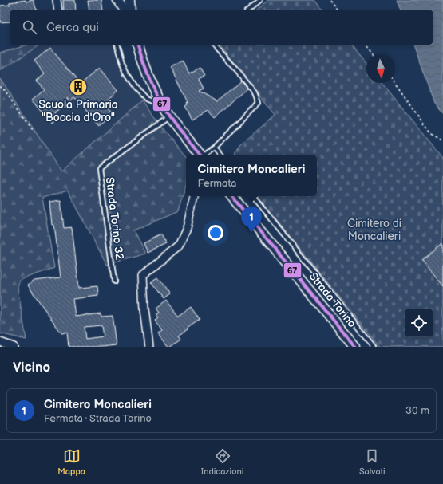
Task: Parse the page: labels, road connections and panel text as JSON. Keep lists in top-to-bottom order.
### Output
{
  "streets": {
    "main road": ["Strada Torino"],
    "lane": ["Strada Torino 32"]
  },
  "parks": ["Cimitero di Moncalieri"],
  "places": {
    "building": ["Scuola Primaria \"Boccia d'Oro\""]
  },
  "lines": ["transit line 67"],
  "north": "bottom",
  "page": {
    "search": "Cerca qui",
    "popup": ["Cimitero Moncalieri", "Fermata"],
    "pins": "1",
    "heading": "Vicino",
    "list": [
      {
        "mark": "1",
        "name": "Cimitero Moncalieri",
        "note": "Fermata · Strada Torino",
        "value": "30 m"
      }
    ],
    "nav": ["Mappa", "Indicazioni", "Salvati"]
  }
}
